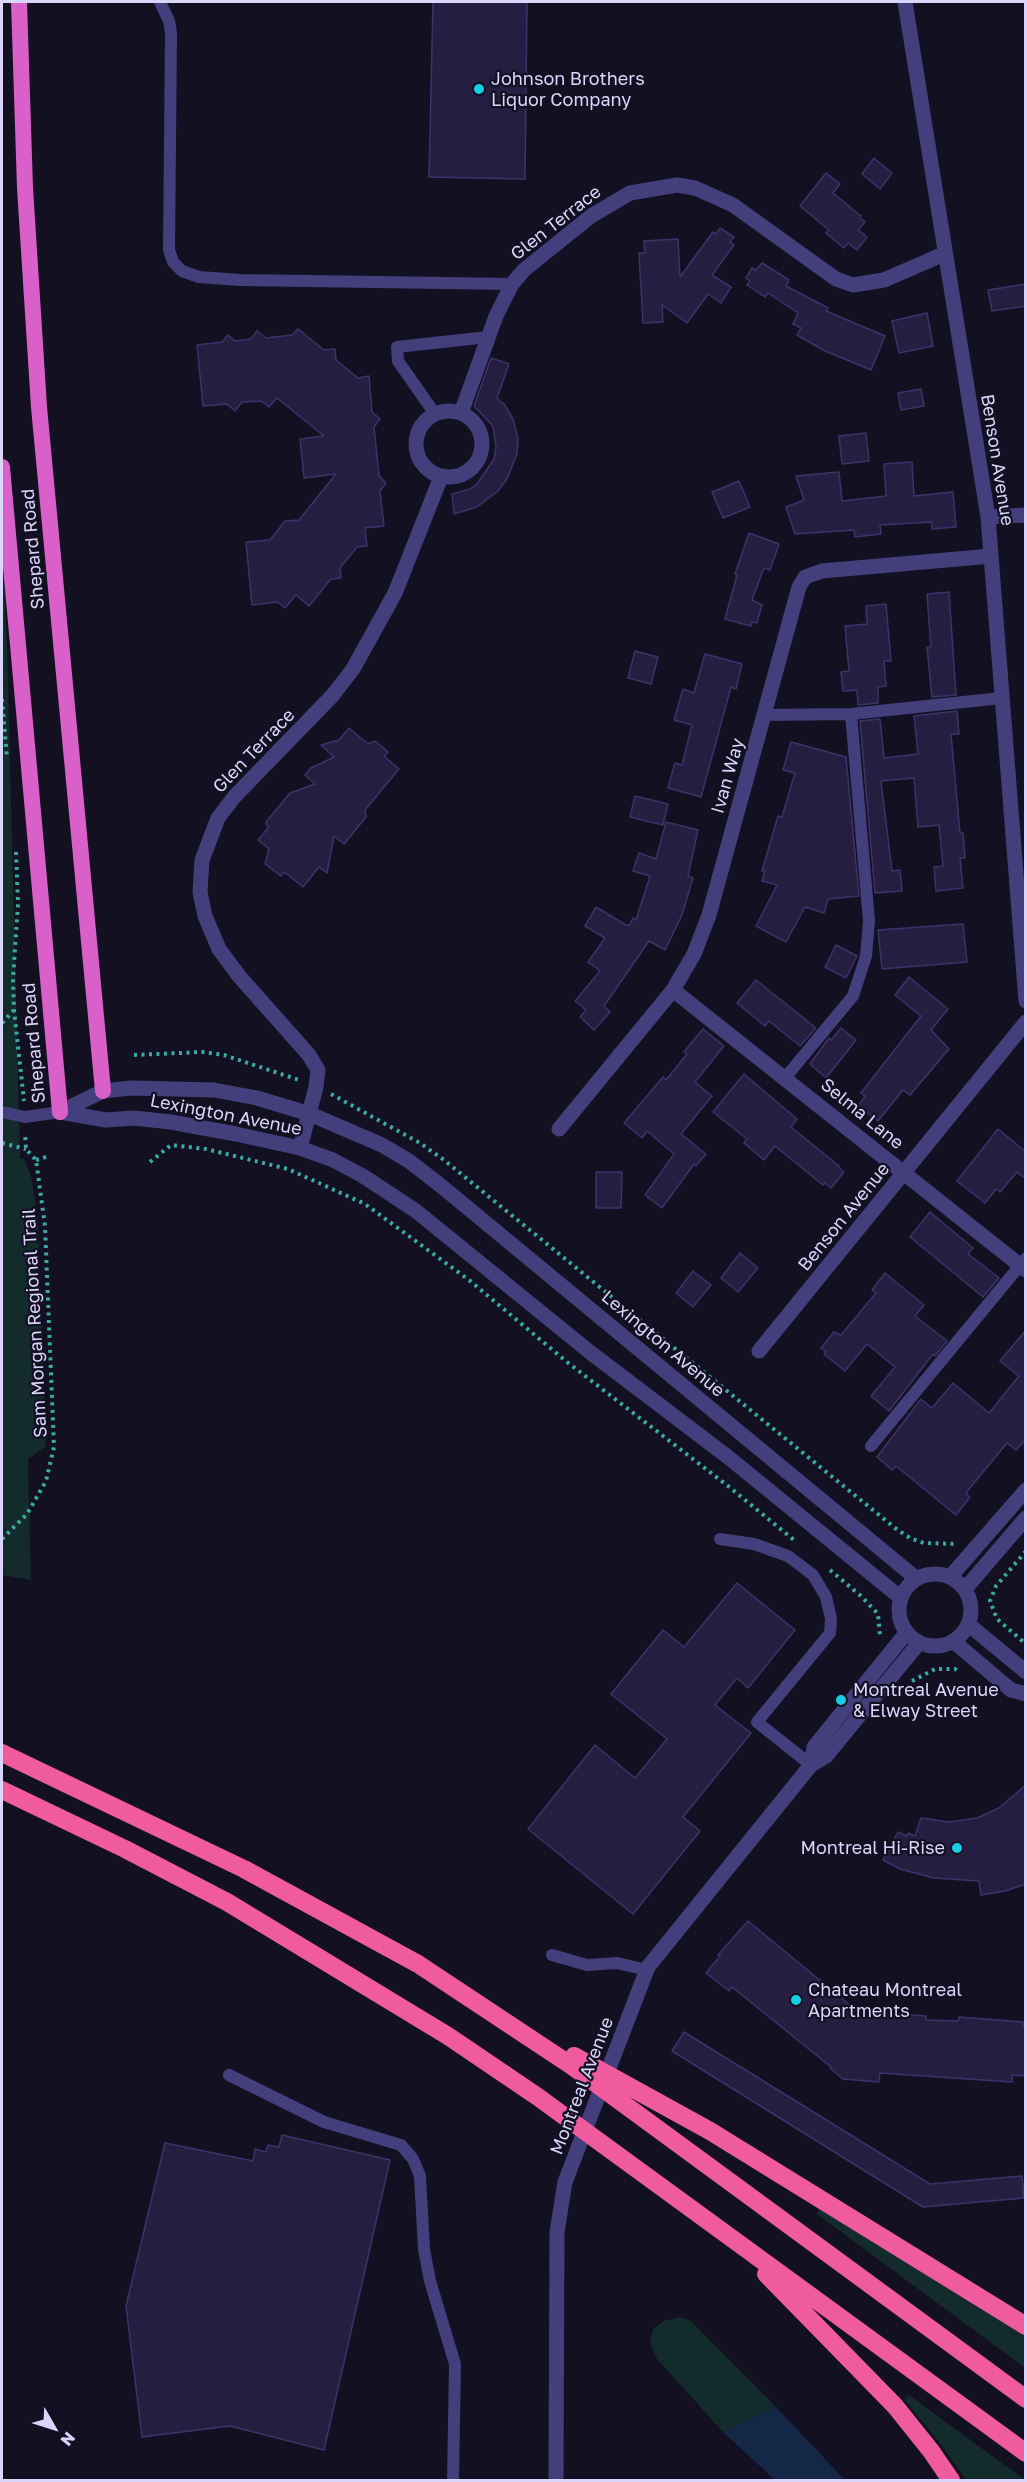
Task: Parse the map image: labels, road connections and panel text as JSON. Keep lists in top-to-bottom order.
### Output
{
  "streets": {
    "highway": ["Shepard Road"],
    "street": [
      "Glen Terrace",
      "Benson Avenue",
      "Ivan Way",
      "Selma Lane",
      "Lexington Avenue",
      "Montreal Avenue"
    ],
    "path": ["Sam Morgan Regional Trail"]
  },
  "crossings": [
    ["Glen Terrace", "Benson Avenue"],
    ["Glen Terrace", "Lexington Avenue"],
    ["Benson Avenue", "Ivan Way"],
    ["Benson Avenue", "Selma Lane"],
    ["Shepard Road", "Lexington Avenue"],
    ["Ivan Way", "Selma Lane"],
    ["Lexington Avenue", "Montreal Avenue"]
  ],
  "places": [
    "Johnson Brothers Liquor Company",
    "Montreal Avenue & Elway Street",
    "Montreal Hi-Rise",
    "Chateau Montreal Apartments"
  ],
  "north": "bottom right"
}
